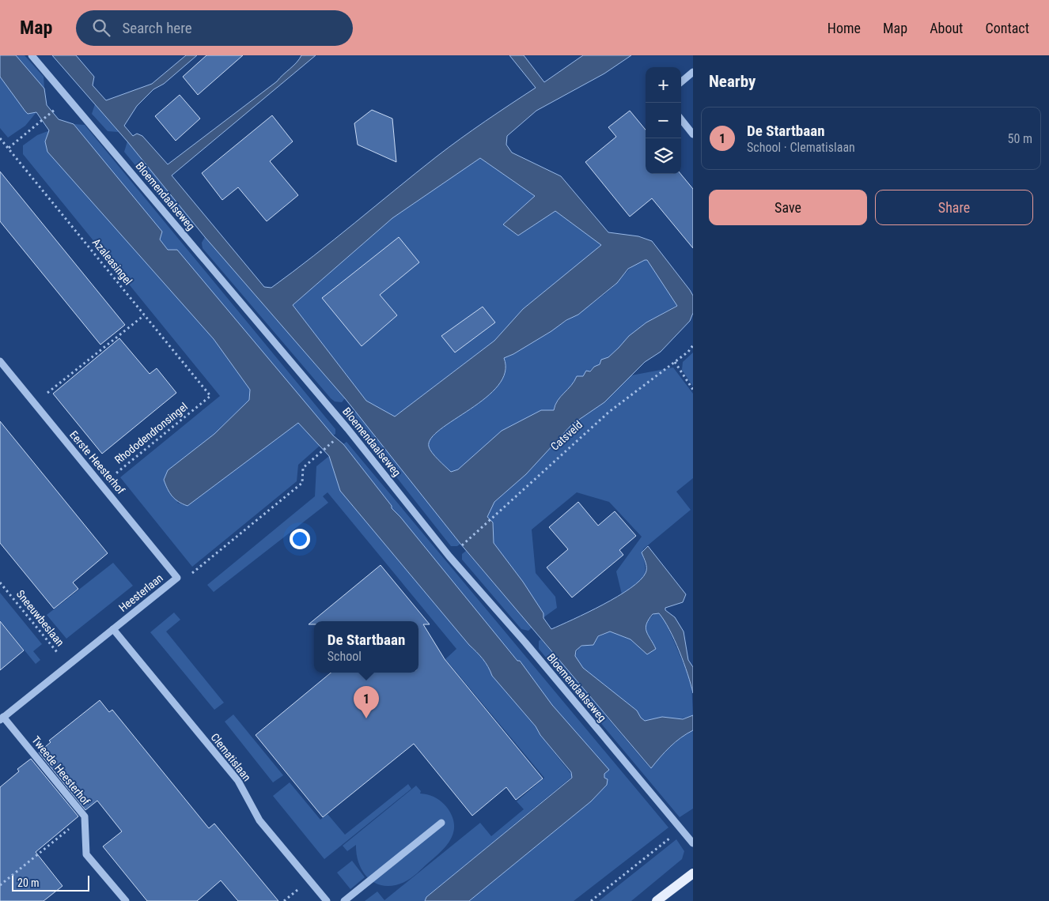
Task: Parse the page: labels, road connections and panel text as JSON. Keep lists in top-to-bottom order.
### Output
{
  "streets": {
    "street": [
      "Bloemendaalseweg",
      "Eerste Heesterhof",
      "Heesterlaan",
      "Clematislaan",
      "Tweede Heesterhof"
    ],
    "path": [
      "Azaleasingel",
      "Rhododendronsingel",
      "Catsveld",
      "Sneeuwbeslaan"
    ]
  },
  "crossings": [
    ["Azaleasingel", "Rhododendronsingel"],
    ["Rhododendronsingel", "Eerste Heesterhof"],
    ["Eerste Heesterhof", "Heesterlaan"],
    ["Heesterlaan", "Sneeuwbeslaan"],
    ["Heesterlaan", "Clematislaan"],
    ["Heesterlaan", "Tweede Heesterhof"]
  ],
  "scale_bar": "20 m",
  "page": {
    "header": "Map",
    "search": "Search here",
    "nav": [
      "Home",
      "Map",
      "About",
      "Contact"
    ],
    "heading": "Nearby",
    "map_buttons": ["+", "−"],
    "list": [
      {
        "mark": "1",
        "name": "De Startbaan",
        "note": "School · Clematislaan",
        "value": "50 m"
      }
    ],
    "buttons": ["Save", "Share"],
    "popup": ["De Startbaan", "School"],
    "pins": "1",
    "scale": "20 m"
  }
}
